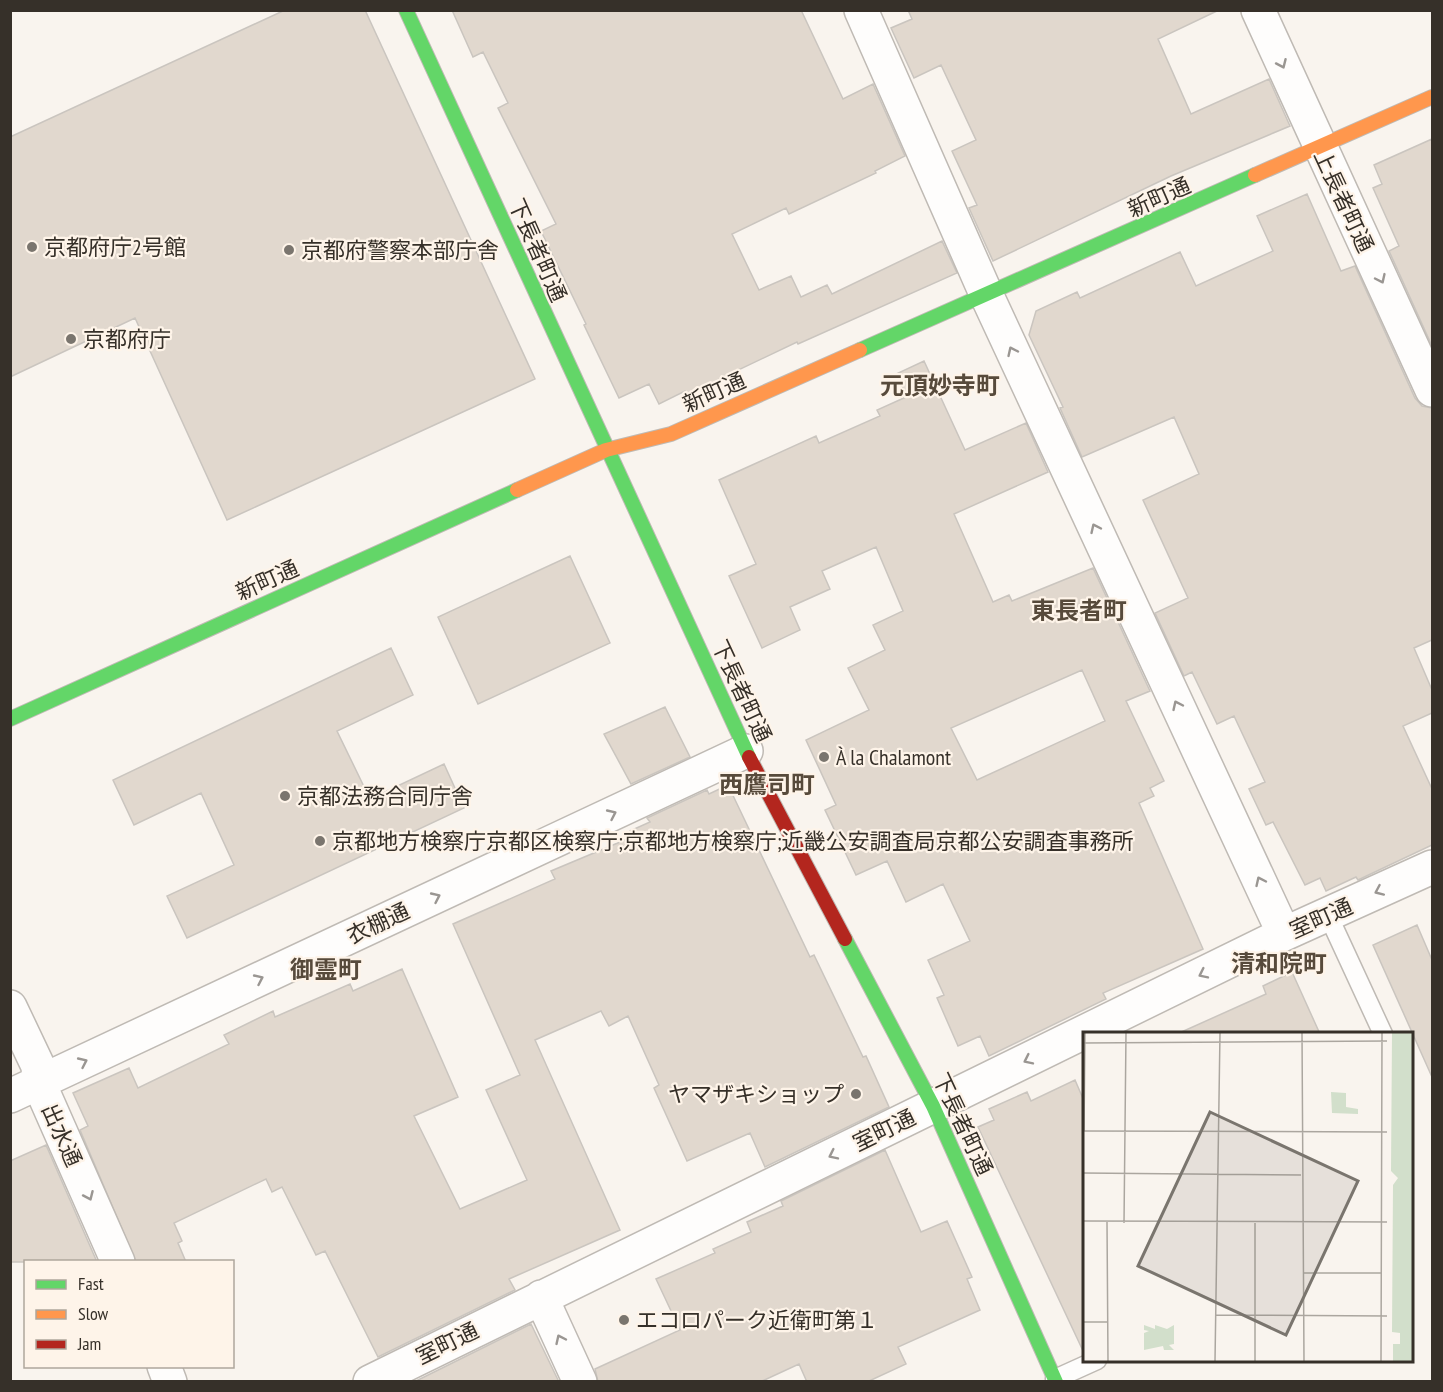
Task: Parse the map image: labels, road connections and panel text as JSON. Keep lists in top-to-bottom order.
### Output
{
  "streets": {
    "street": [
      "新町通",
      "上長者町通",
      "下長者町通",
      "室町通",
      "衣棚通",
      "出水通"
    ]
  },
  "crossings": [
    ["新町通", "上長者町通"],
    ["新町通", "下長者町通"],
    ["下長者町通", "室町通"],
    ["下長者町通", "衣棚通"],
    ["衣棚通", "出水通"]
  ],
  "one_way": [
    "上長者町通",
    "室町通",
    "衣棚通",
    "出水通"
  ],
  "districts": [
    "元頂妙寺町",
    "東長者町",
    "西鷹司町",
    "清和院町",
    "御霊町"
  ],
  "places": [
    "京都府庁2号館",
    "京都府警察本部庁舎",
    "京都府庁",
    "À la Chalamont",
    "京都法務合同庁舎",
    "京都地方検察庁京都区検察庁;京都地方検察庁;近畿公安調査局京都公安調査事務所",
    "ヤマザキショップ",
    "エコロパーク近衛町第１"
  ],
  "legend": ["Fast", "Slow", "Jam"]
}
